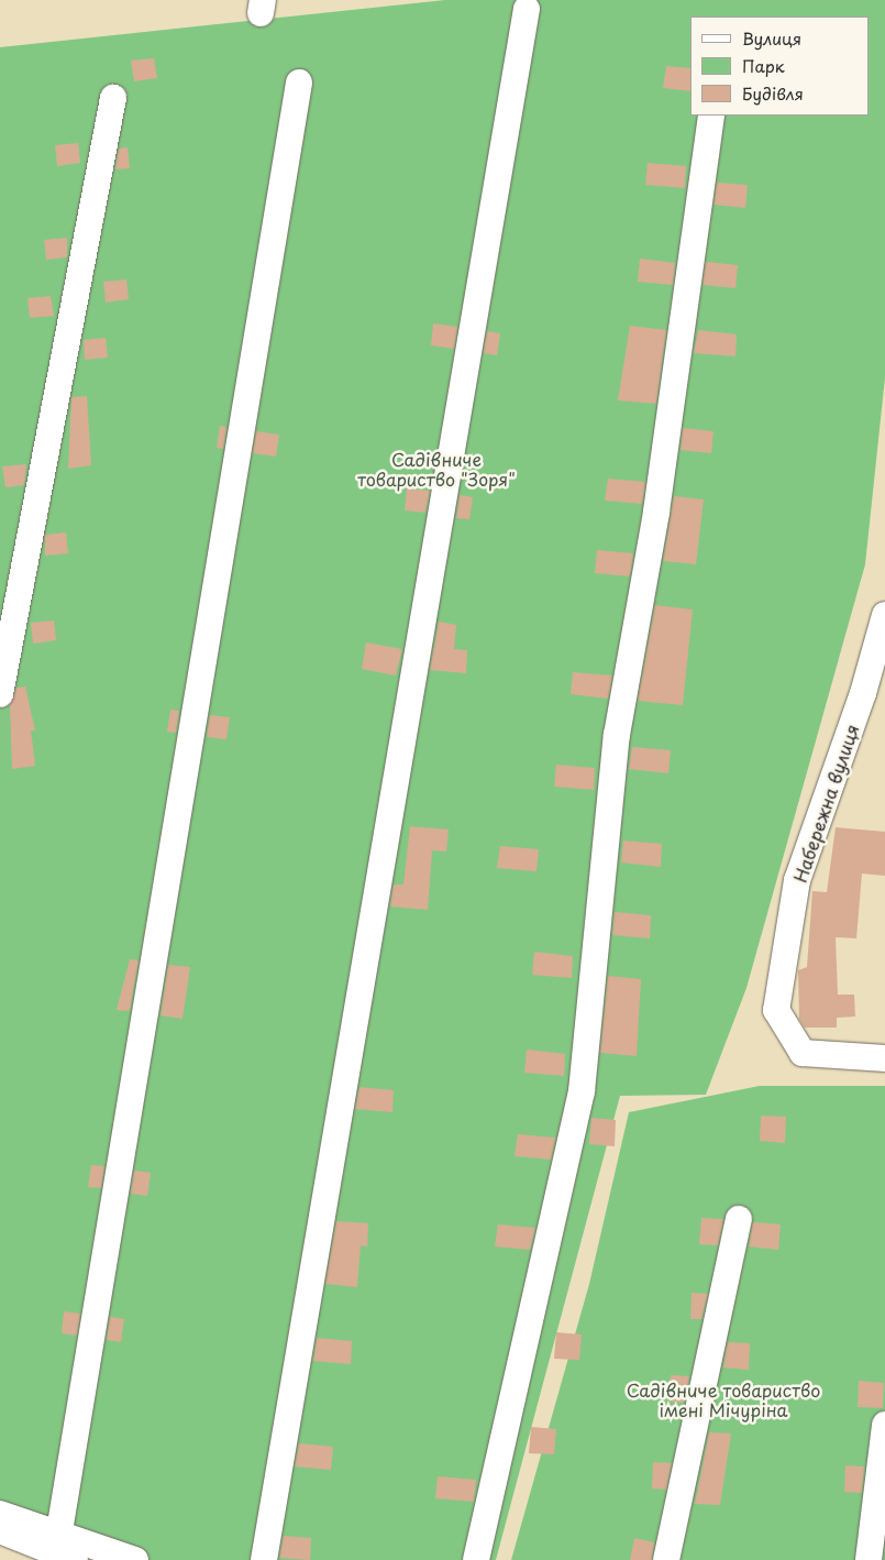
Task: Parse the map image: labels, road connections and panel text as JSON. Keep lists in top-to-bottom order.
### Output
{
  "streets": {
    "street": ["Набережна вулиця"]
  },
  "parks": ["Садівниче товариство \"Зоря\"", "Садівниче товариство імені Мічуріна"],
  "legend": ["Вулиця", "Парк", "Будівля"]
}
